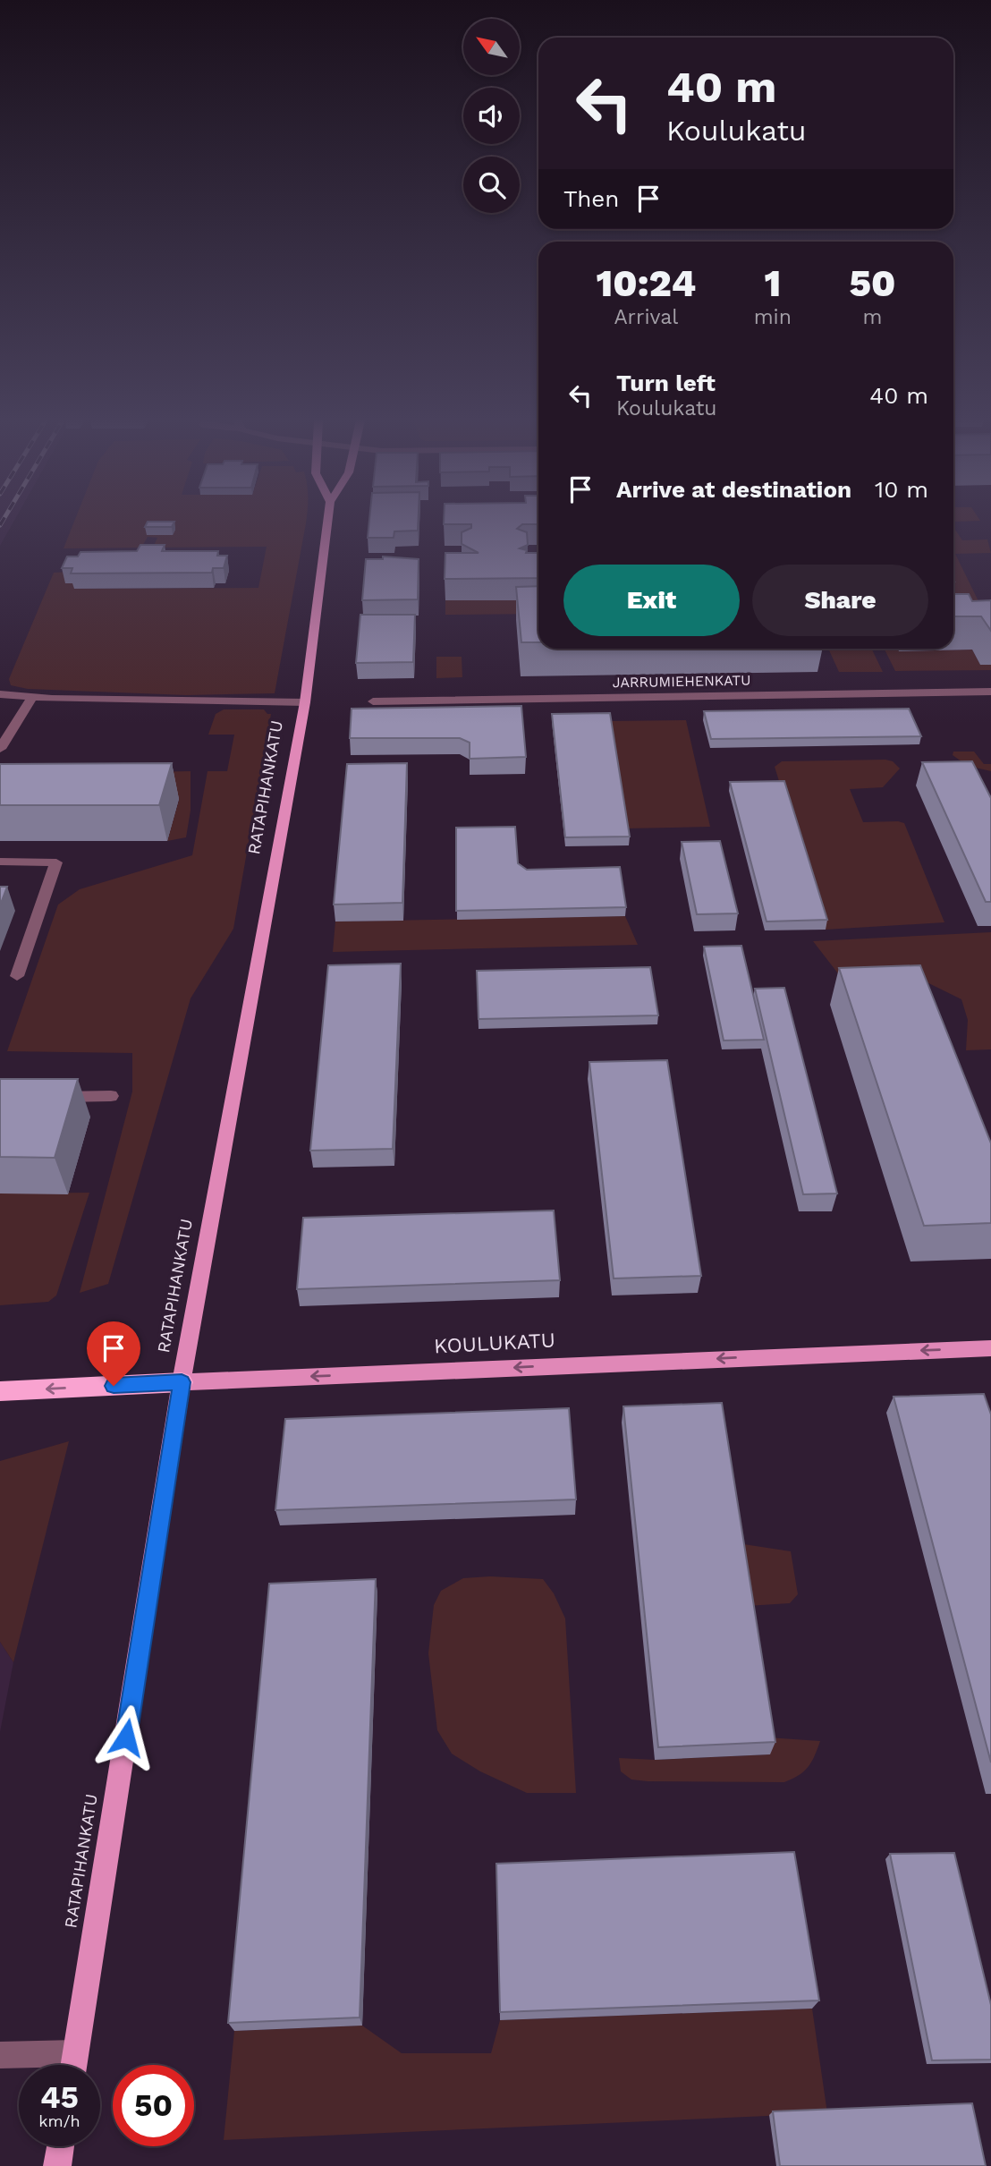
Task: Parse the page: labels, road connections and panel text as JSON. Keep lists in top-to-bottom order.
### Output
{
  "streets": {
    "highway": ["KOULUKATU"],
    "main road": ["RATAPIHANKATU"],
    "street": ["JARRUMIEHENKATU"]
  },
  "crossings": [
    ["RATAPIHANKATU", "KOULUKATU"]
  ],
  "one_way": ["KOULUKATU"],
  "north": "top left",
  "page": {
    "turn": ["40 m", "Koulukatu"],
    "then": "Then",
    "eta": [
      "10:24",
      "Arrival",
      "1",
      "min",
      "50",
      "m"
    ],
    "list": [
      {
        "name": "Turn left",
        "note": "Koulukatu",
        "value": "40 m"
      },
      {
        "name": "Arrive at destination",
        "value": "10 m"
      }
    ],
    "buttons": ["Exit", "Share"],
    "speed": "45 km/h",
    "limit": "50"
  }
}
